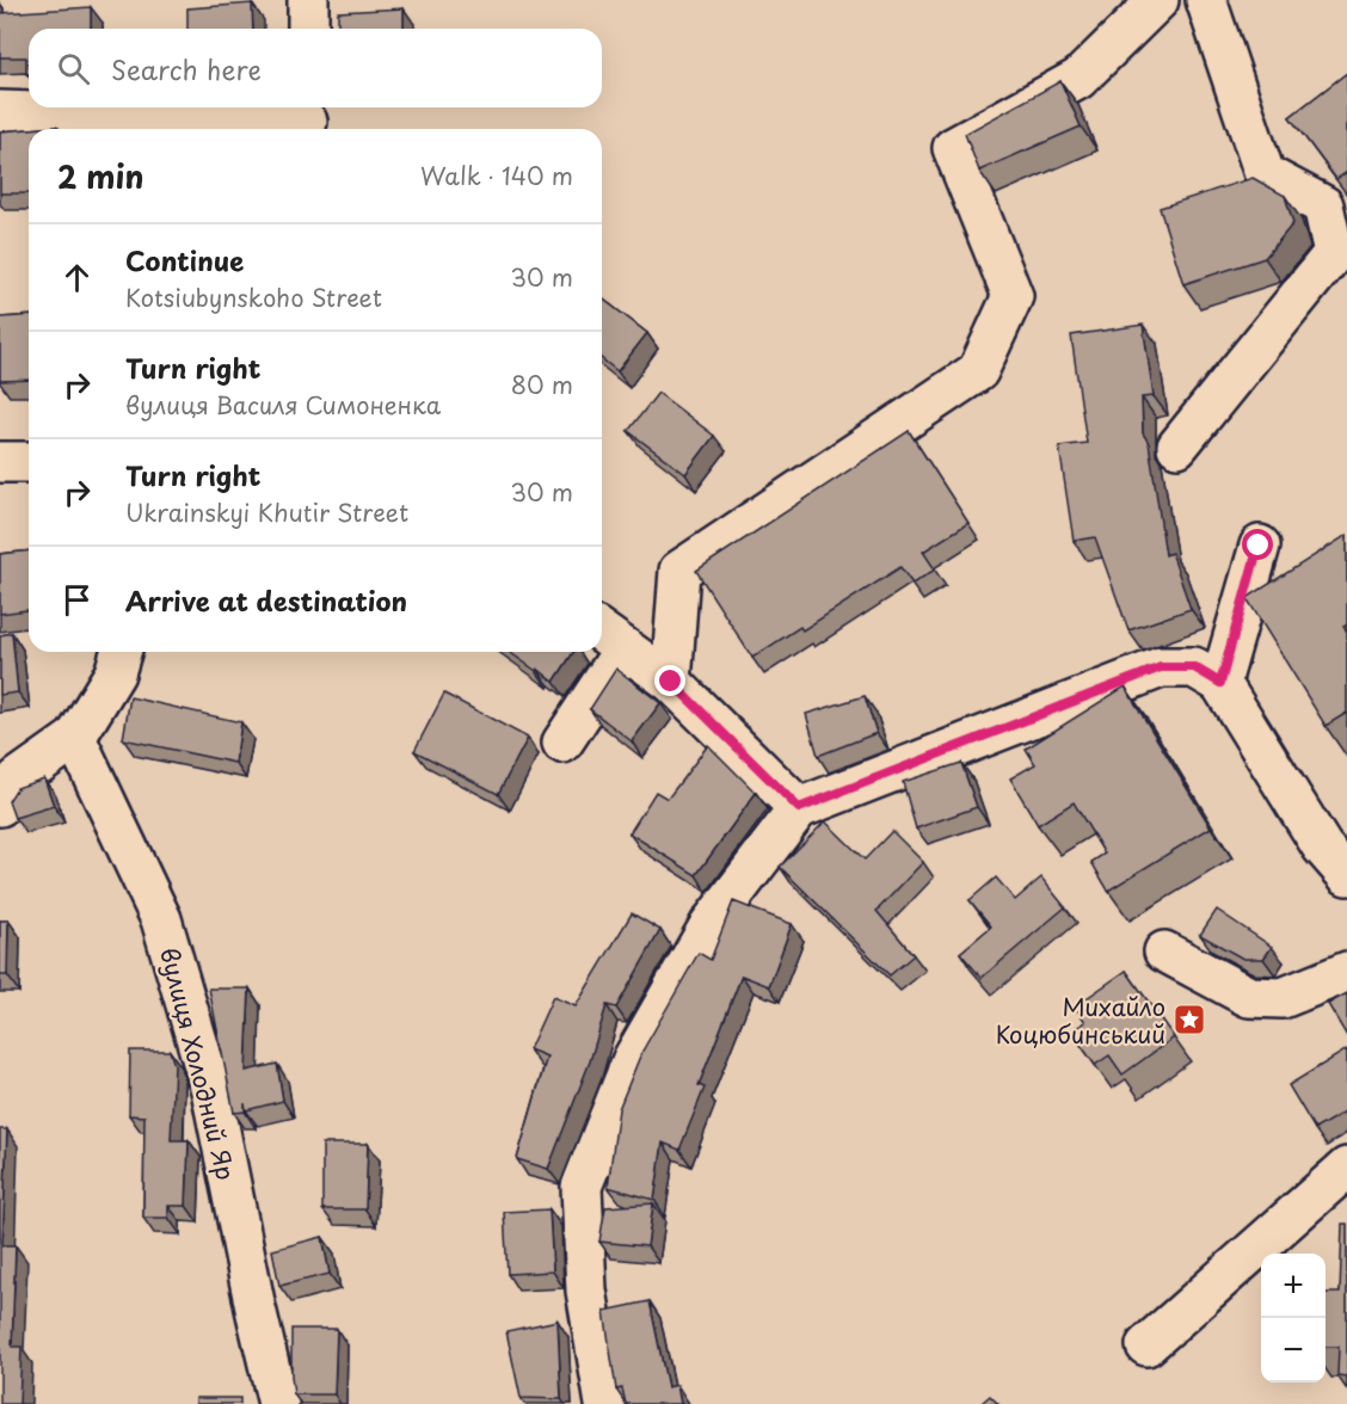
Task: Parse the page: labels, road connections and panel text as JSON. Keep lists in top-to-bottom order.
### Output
{
  "streets": {
    "street": ["вулиця Холодний Яр"]
  },
  "places": {
    "place": ["Михайло Коцюбинський"]
  },
  "page": {
    "search": "Search here",
    "heading": ["2 min", "Walk · 140 m"],
    "list": [
      ["Continue", "Kotsiubynskoho Street", "30 m"],
      ["Turn right", "вулиця Василя Симоненка", "80 m"],
      ["Turn right", "Ukrainskyi Khutir Street", "30 m"],
      "Arrive at destination"
    ],
    "map_buttons": ["+", "−"]
  }
}
